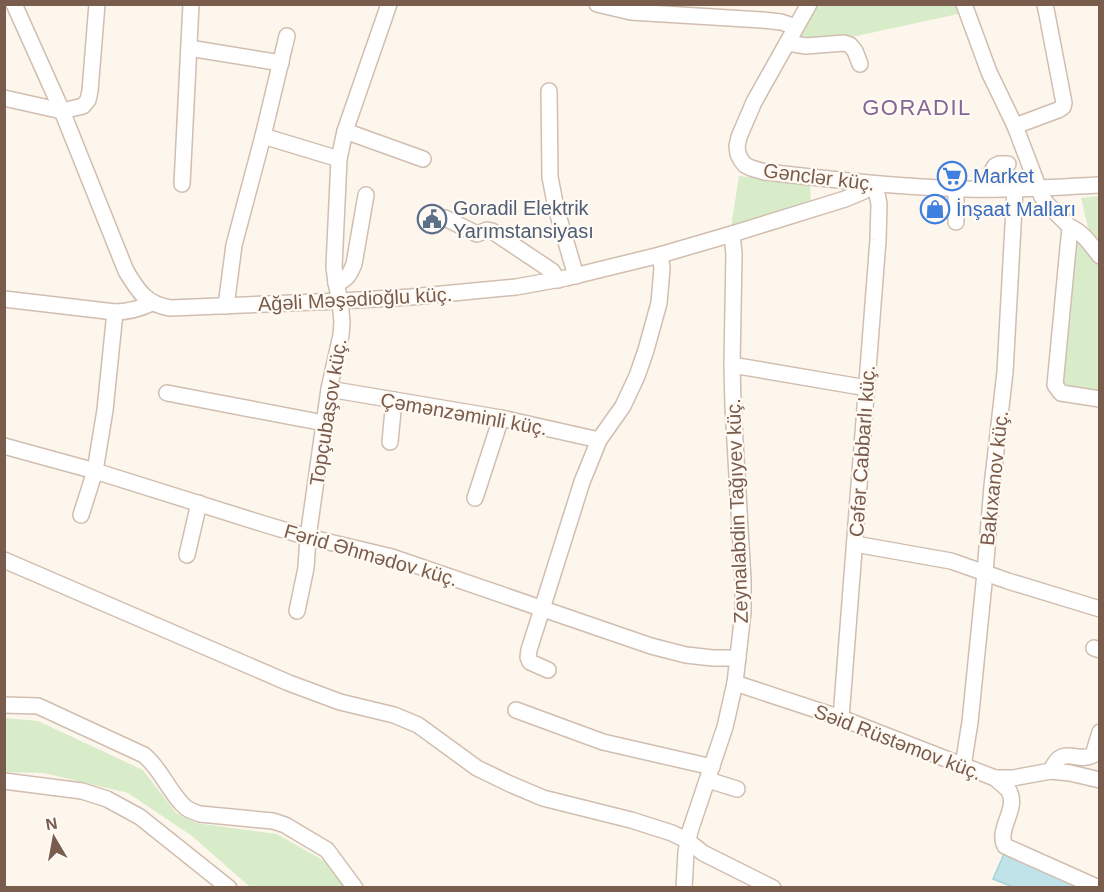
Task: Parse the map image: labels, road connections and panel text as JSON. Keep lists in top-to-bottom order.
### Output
{
  "streets": {
    "street": [
      "Gənclər küç.",
      "Ağəli Məşədioğlu küç.",
      "Topçubaşov küç.",
      "Çəmənzəminli küç.",
      "Cəfər Cabbarlı küç.",
      "Bakıxanov küç.",
      "Zeynalabdin Tağıyev küç.",
      "Fərid Əhmədov küç.",
      "Səid Rüstəmov küç."
    ]
  },
  "crossings": [
    ["Gənclər küç.", "Ağəli Məşədioğlu küç."],
    ["Gənclər küç.", "Cəfər Cabbarlı küç."],
    ["Gənclər küç.", "Bakıxanov küç."],
    ["Ağəli Məşədioğlu küç.", "Topçubaşov küç."],
    ["Ağəli Məşədioğlu küç.", "Cəfər Cabbarlı küç."],
    ["Ağəli Məşədioğlu küç.", "Zeynalabdin Tağıyev küç."],
    ["Topçubaşov küç.", "Çəmənzəminli küç."],
    ["Topçubaşov küç.", "Fərid Əhmədov küç."],
    ["Cəfər Cabbarlı küç.", "Səid Rüstəmov küç."],
    ["Bakıxanov küç.", "Səid Rüstəmov küç."],
    ["Zeynalabdin Tağıyev küç.", "Fərid Əhmədov küç."],
    ["Zeynalabdin Tağıyev küç.", "Səid Rüstəmov küç."]
  ],
  "districts": ["GORADIL"],
  "places": {
    "supermarket": ["Market"],
    "shop": ["İnşaat Malları"],
    "public building": ["Goradil Elektrik Yarımstansiyası"]
  },
  "north": "top"
}
